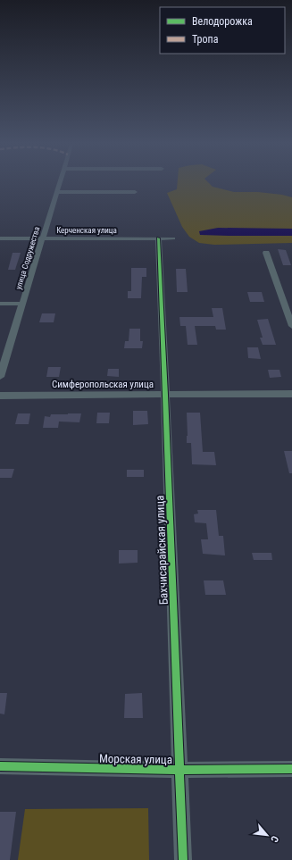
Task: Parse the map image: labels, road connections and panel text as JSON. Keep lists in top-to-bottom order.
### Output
{
  "streets": {
    "street": [
      "Керченская улица",
      "улица Содружества",
      "Симферопольская улица",
      "Бахчисарайская улица",
      "Морская улица"
    ]
  },
  "crossings": [
    ["Керченская улица", "улица Содружества"],
    ["Керченская улица", "Бахчисарайская улица"],
    ["Симферопольская улица", "Бахчисарайская улица"],
    ["Бахчисарайская улица", "Морская улица"]
  ],
  "legend": ["Велодорожка", "Тропа"],
  "north": "bottom right"
}
